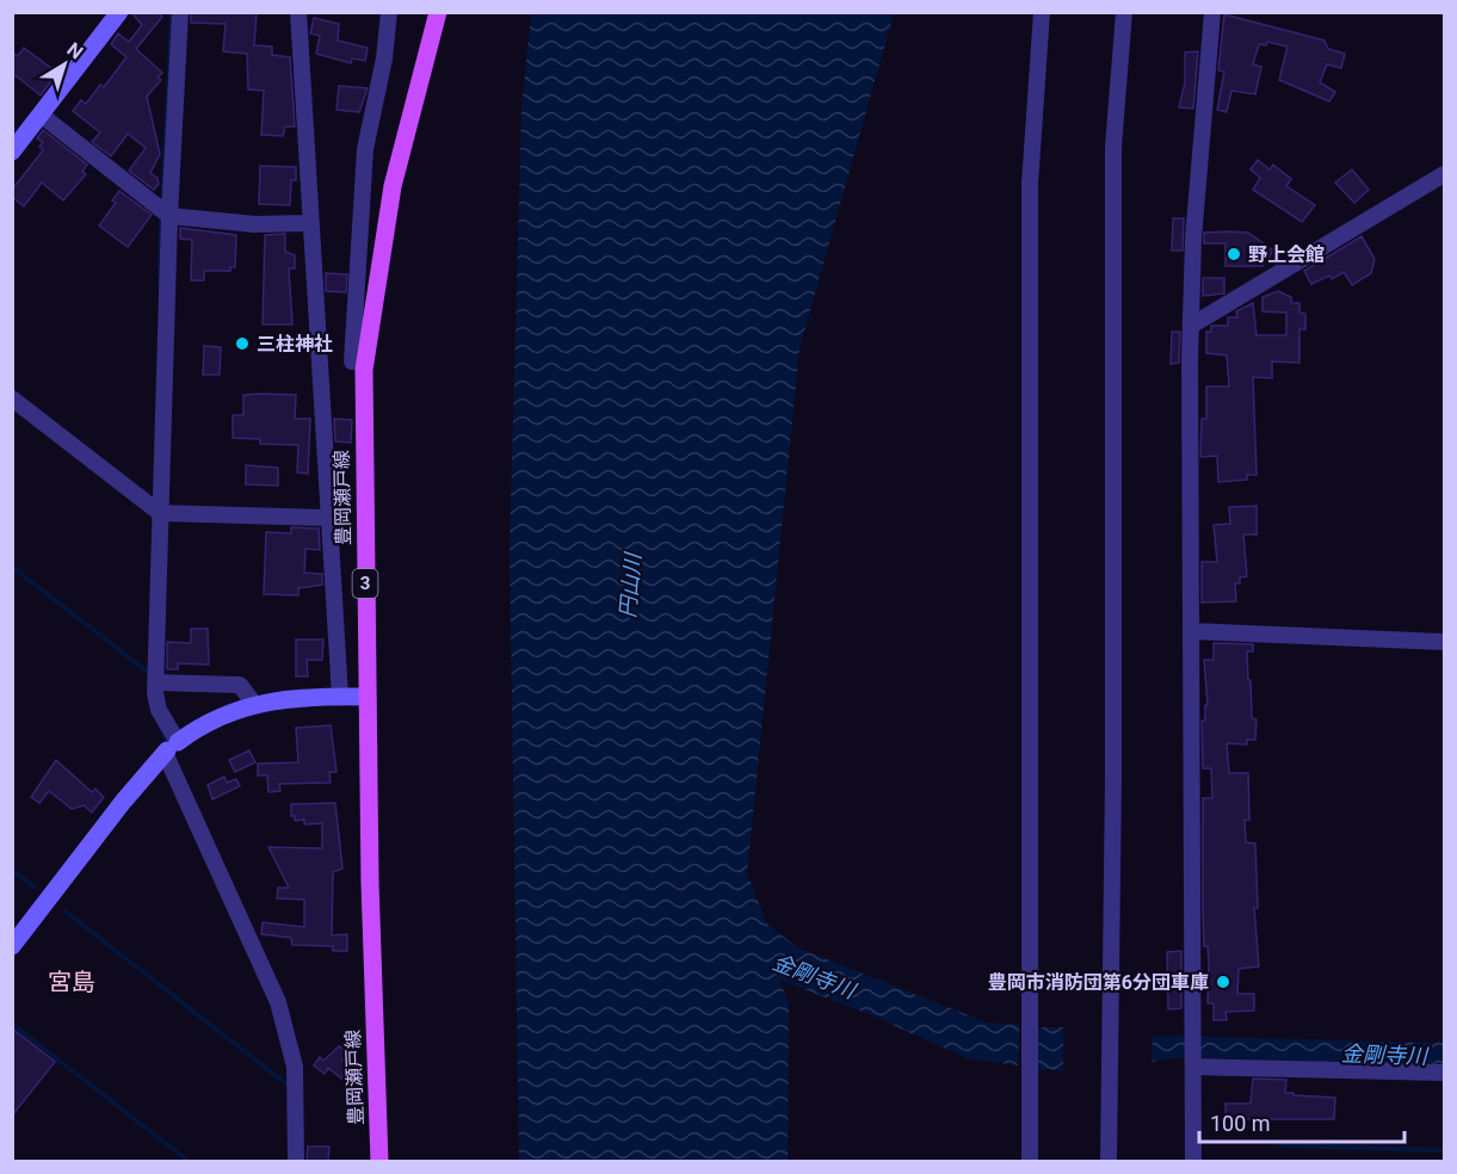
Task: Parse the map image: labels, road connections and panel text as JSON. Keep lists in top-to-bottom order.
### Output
{
  "streets": {
    "main road": ["豊岡瀬戸線", "3"]
  },
  "districts": ["宮島"],
  "water": ["円山川", "金剛寺川"],
  "places": ["野上会館", "三柱神社", "豊岡市消防団第6分団車庫"],
  "scale_bar": "100 m",
  "north": "top right"
}
